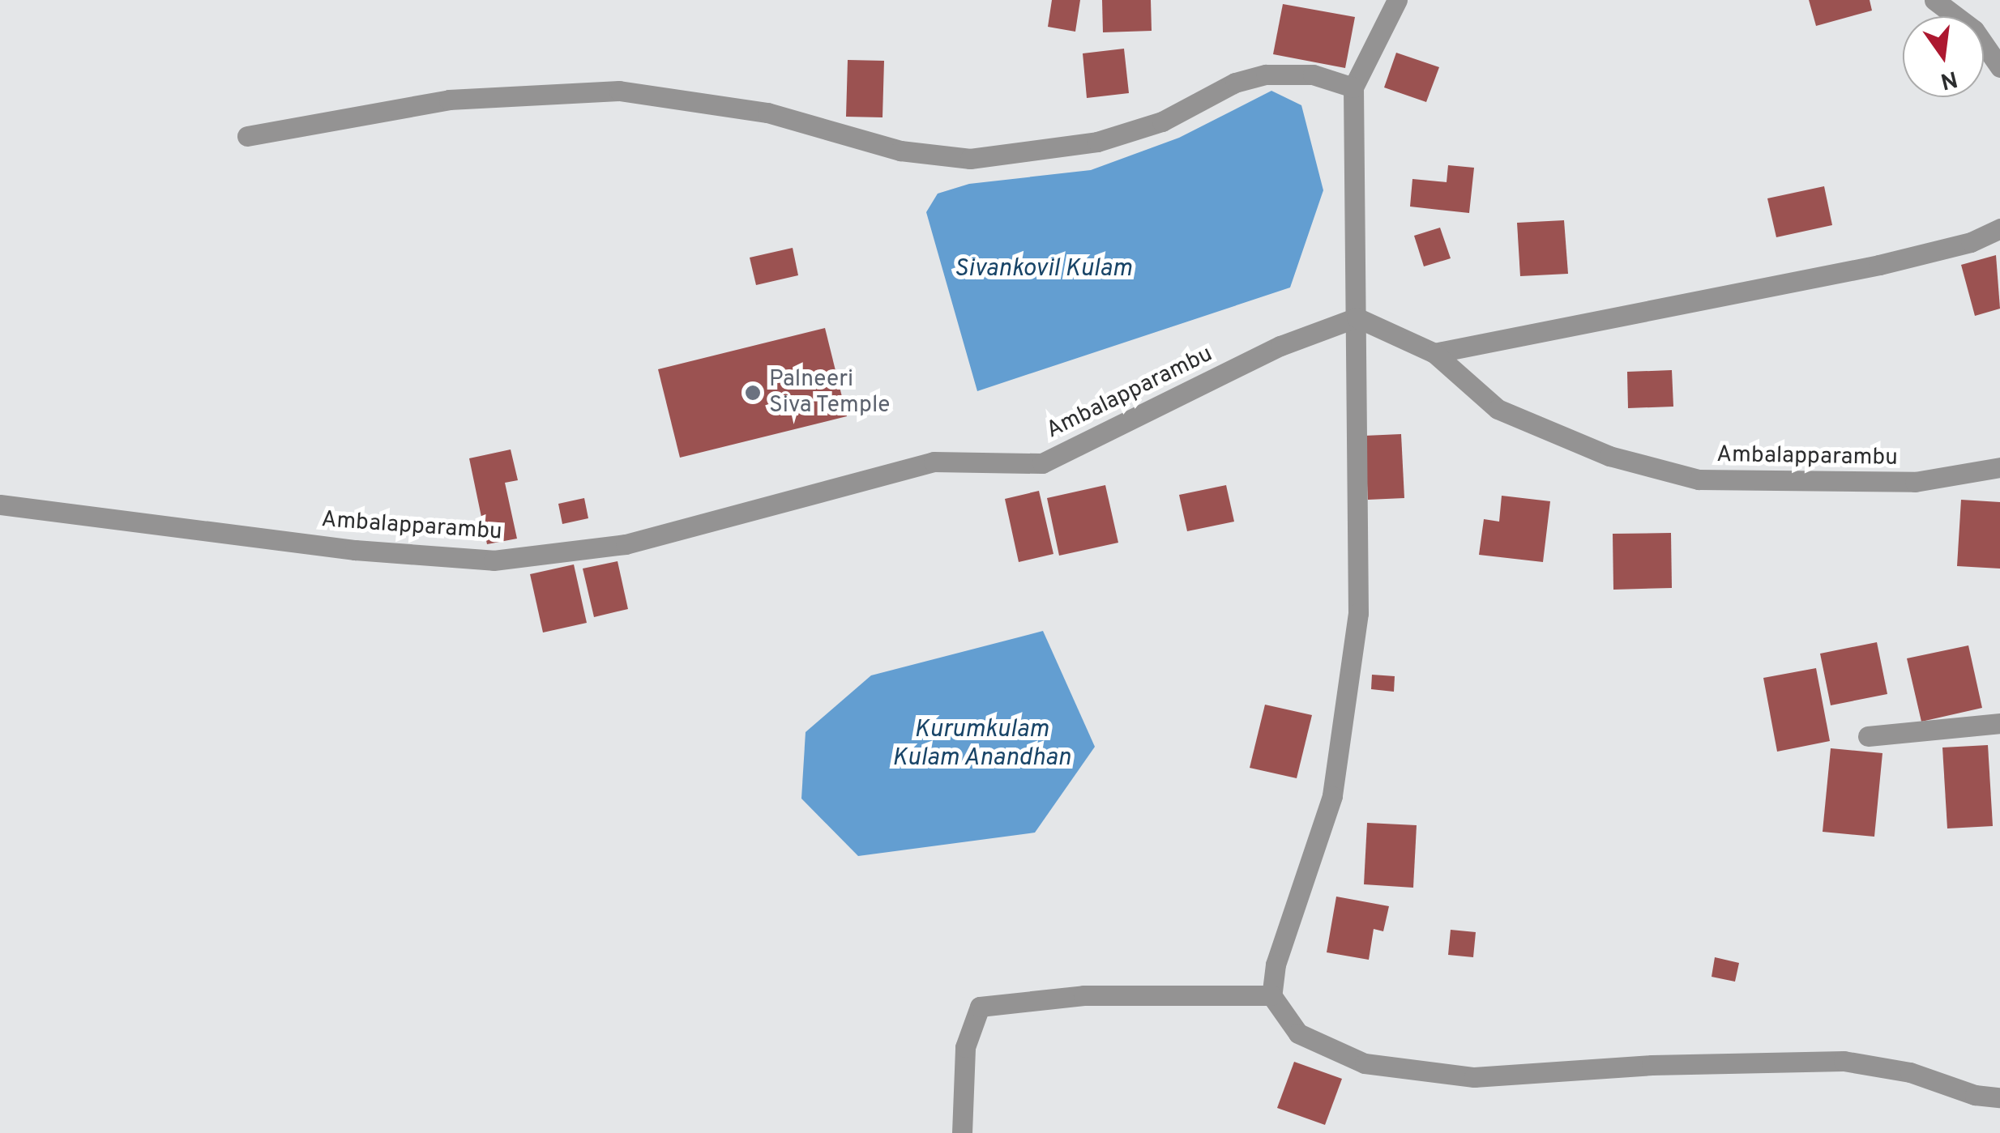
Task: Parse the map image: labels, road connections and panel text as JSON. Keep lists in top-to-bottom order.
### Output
{
  "streets": {
    "street": ["Ambalapparambu"]
  },
  "water": ["Sivankovil Kulam", "Kurumkulam Kulam Anandhan"],
  "places": ["Palneeri Siva Temple"],
  "north": "bottom"
}
